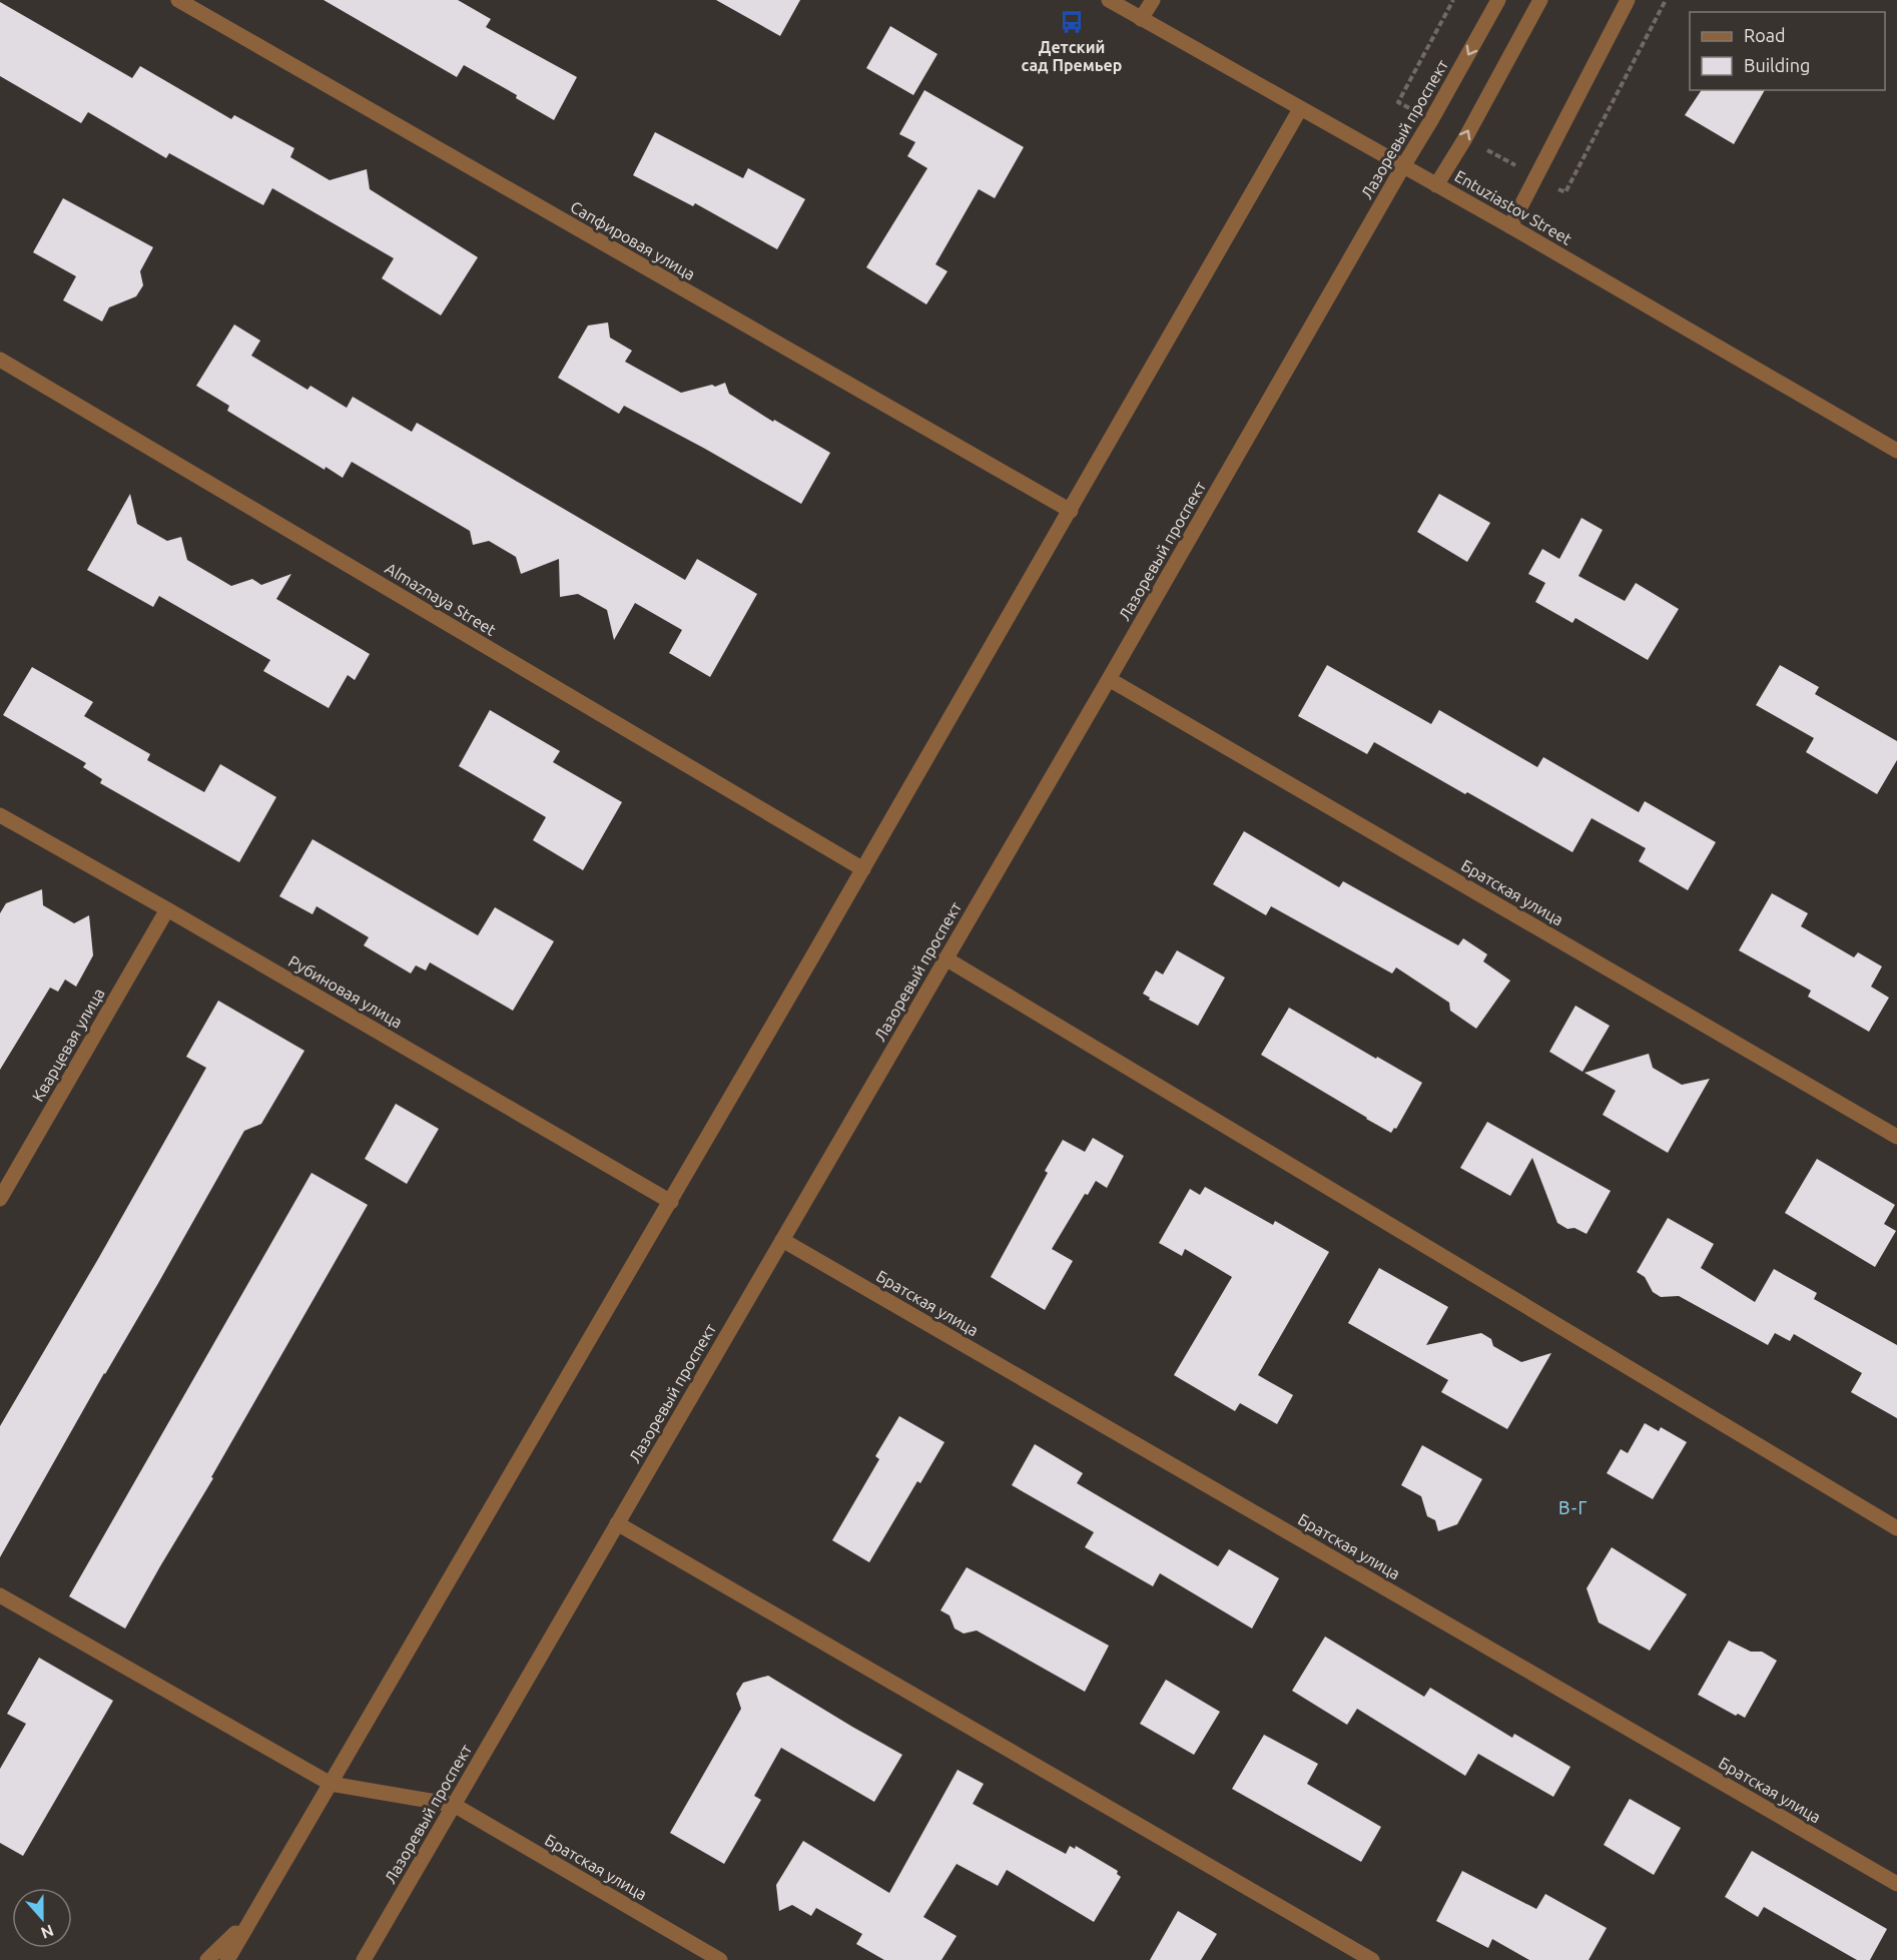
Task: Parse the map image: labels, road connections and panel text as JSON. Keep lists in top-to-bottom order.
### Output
{
  "streets": {
    "street": [
      "Лазоревый проспект",
      "Entuziastov Street",
      "Сапфировая улица",
      "Almaznaya Street",
      "Братская улица",
      "Рубиновая улица",
      "Кварцевая улица"
    ]
  },
  "crossings": [
    ["Лазоревый проспект", "Entuziastov Street"],
    ["Лазоревый проспект", "Братская улица"],
    ["Рубиновая улица", "Кварцевая улица"]
  ],
  "districts": ["В-Г"],
  "places": {
    "bus stop": ["Детский сад Премьер"]
  },
  "legend": ["Road", "Building"],
  "north": "bottom"
}
